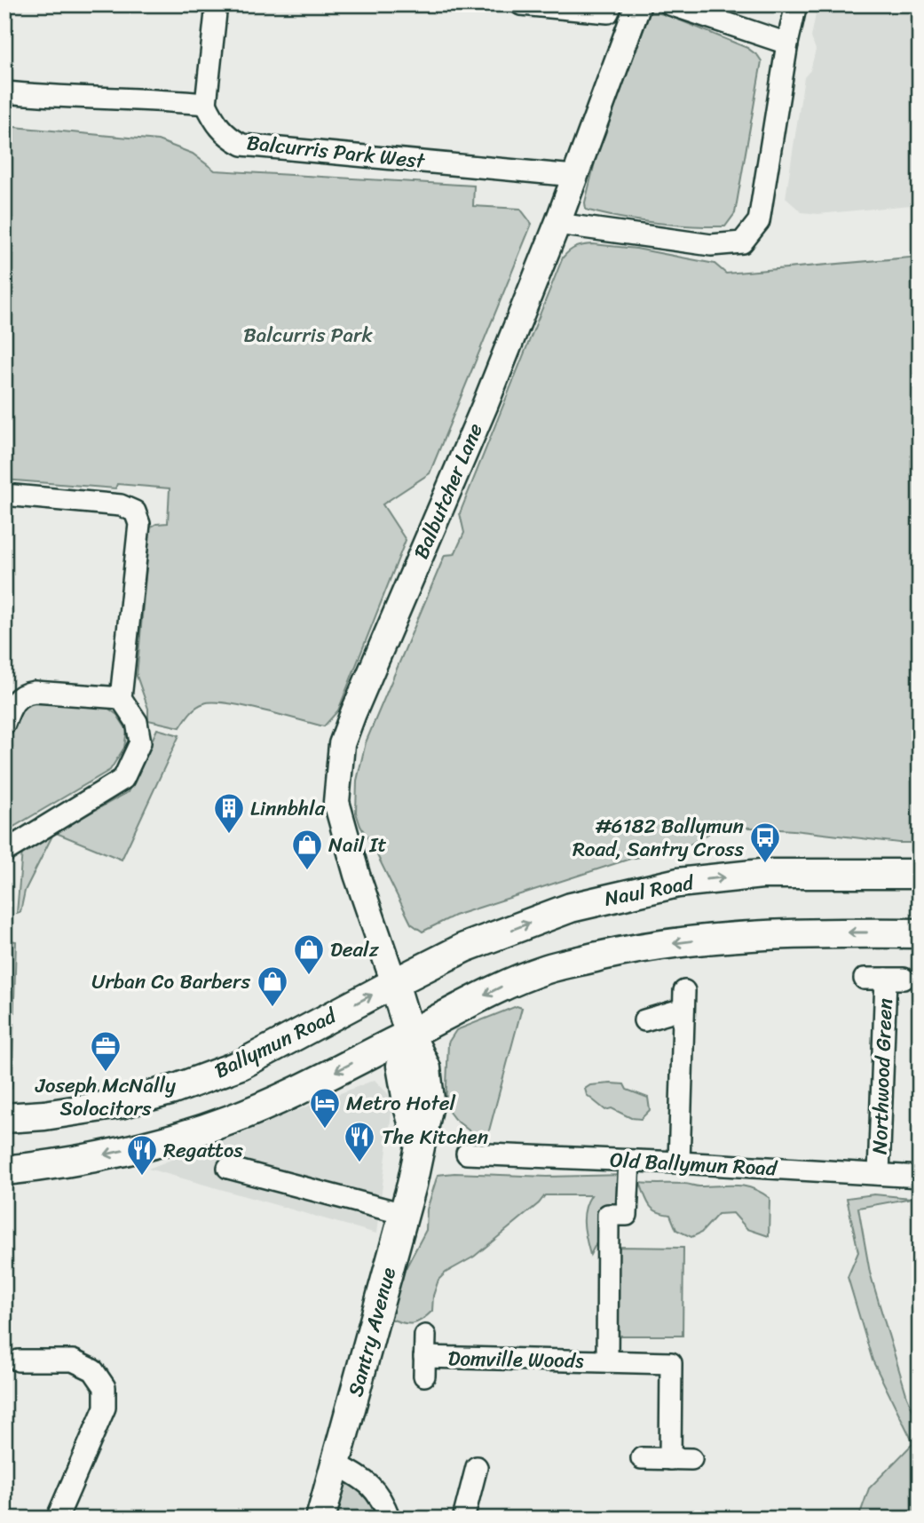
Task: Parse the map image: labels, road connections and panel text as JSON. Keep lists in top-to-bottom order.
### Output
{
  "streets": {
    "main road": ["Naul Road", "Ballymun Road", "Santry Avenue"],
    "street": [
      "Balcurris Park West",
      "Balbutcher Lane",
      "Northwood Green",
      "Old Ballymun Road",
      "Domville Woods"
    ]
  },
  "crossings": [
    ["Balcurris Park West", "Balbutcher Lane"],
    ["Balbutcher Lane", "Naul Road"],
    ["Balbutcher Lane", "Ballymun Road"],
    ["Naul Road", "Ballymun Road"],
    ["Northwood Green", "Old Ballymun Road"],
    ["Old Ballymun Road", "Domville Woods"]
  ],
  "parks": ["Balcurris Park"],
  "places": {
    "building": ["Linnbhla"],
    "bus stop": ["#6182 Ballymun Road, Santry Cross"],
    "shop": ["Nail It", "Dealz", "Urban Co Barbers"],
    "office": ["Joseph McNally Solocitors"],
    "hotel": ["Metro Hotel"],
    "restaurant": ["The Kitchen", "Regattos"]
  }
}
